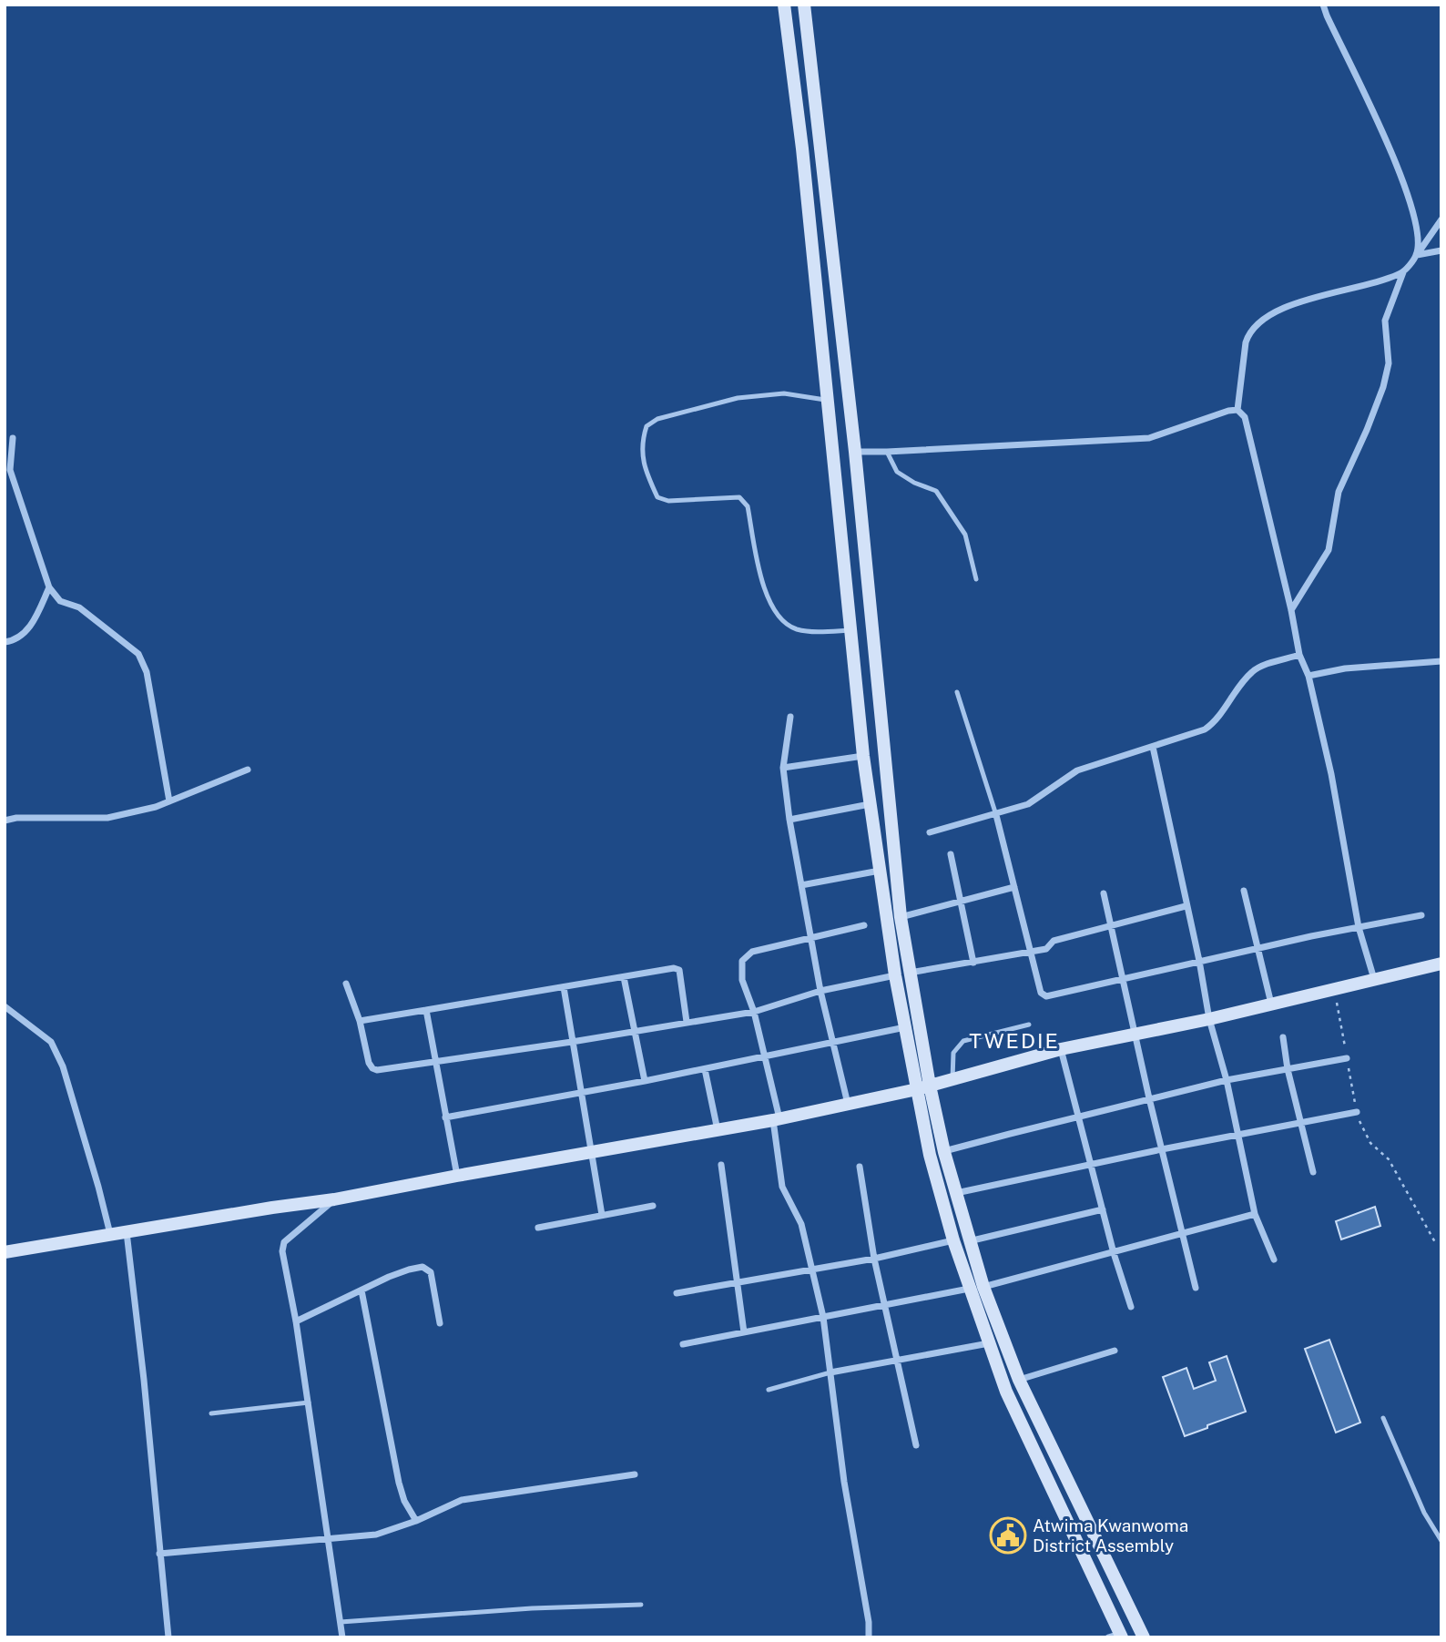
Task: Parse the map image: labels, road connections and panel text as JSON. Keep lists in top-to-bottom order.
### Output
{
  "districts": ["TWEDIE"],
  "places": {
    "public building": ["Atwima Kwanwoma District Assembly"]
  }
}
